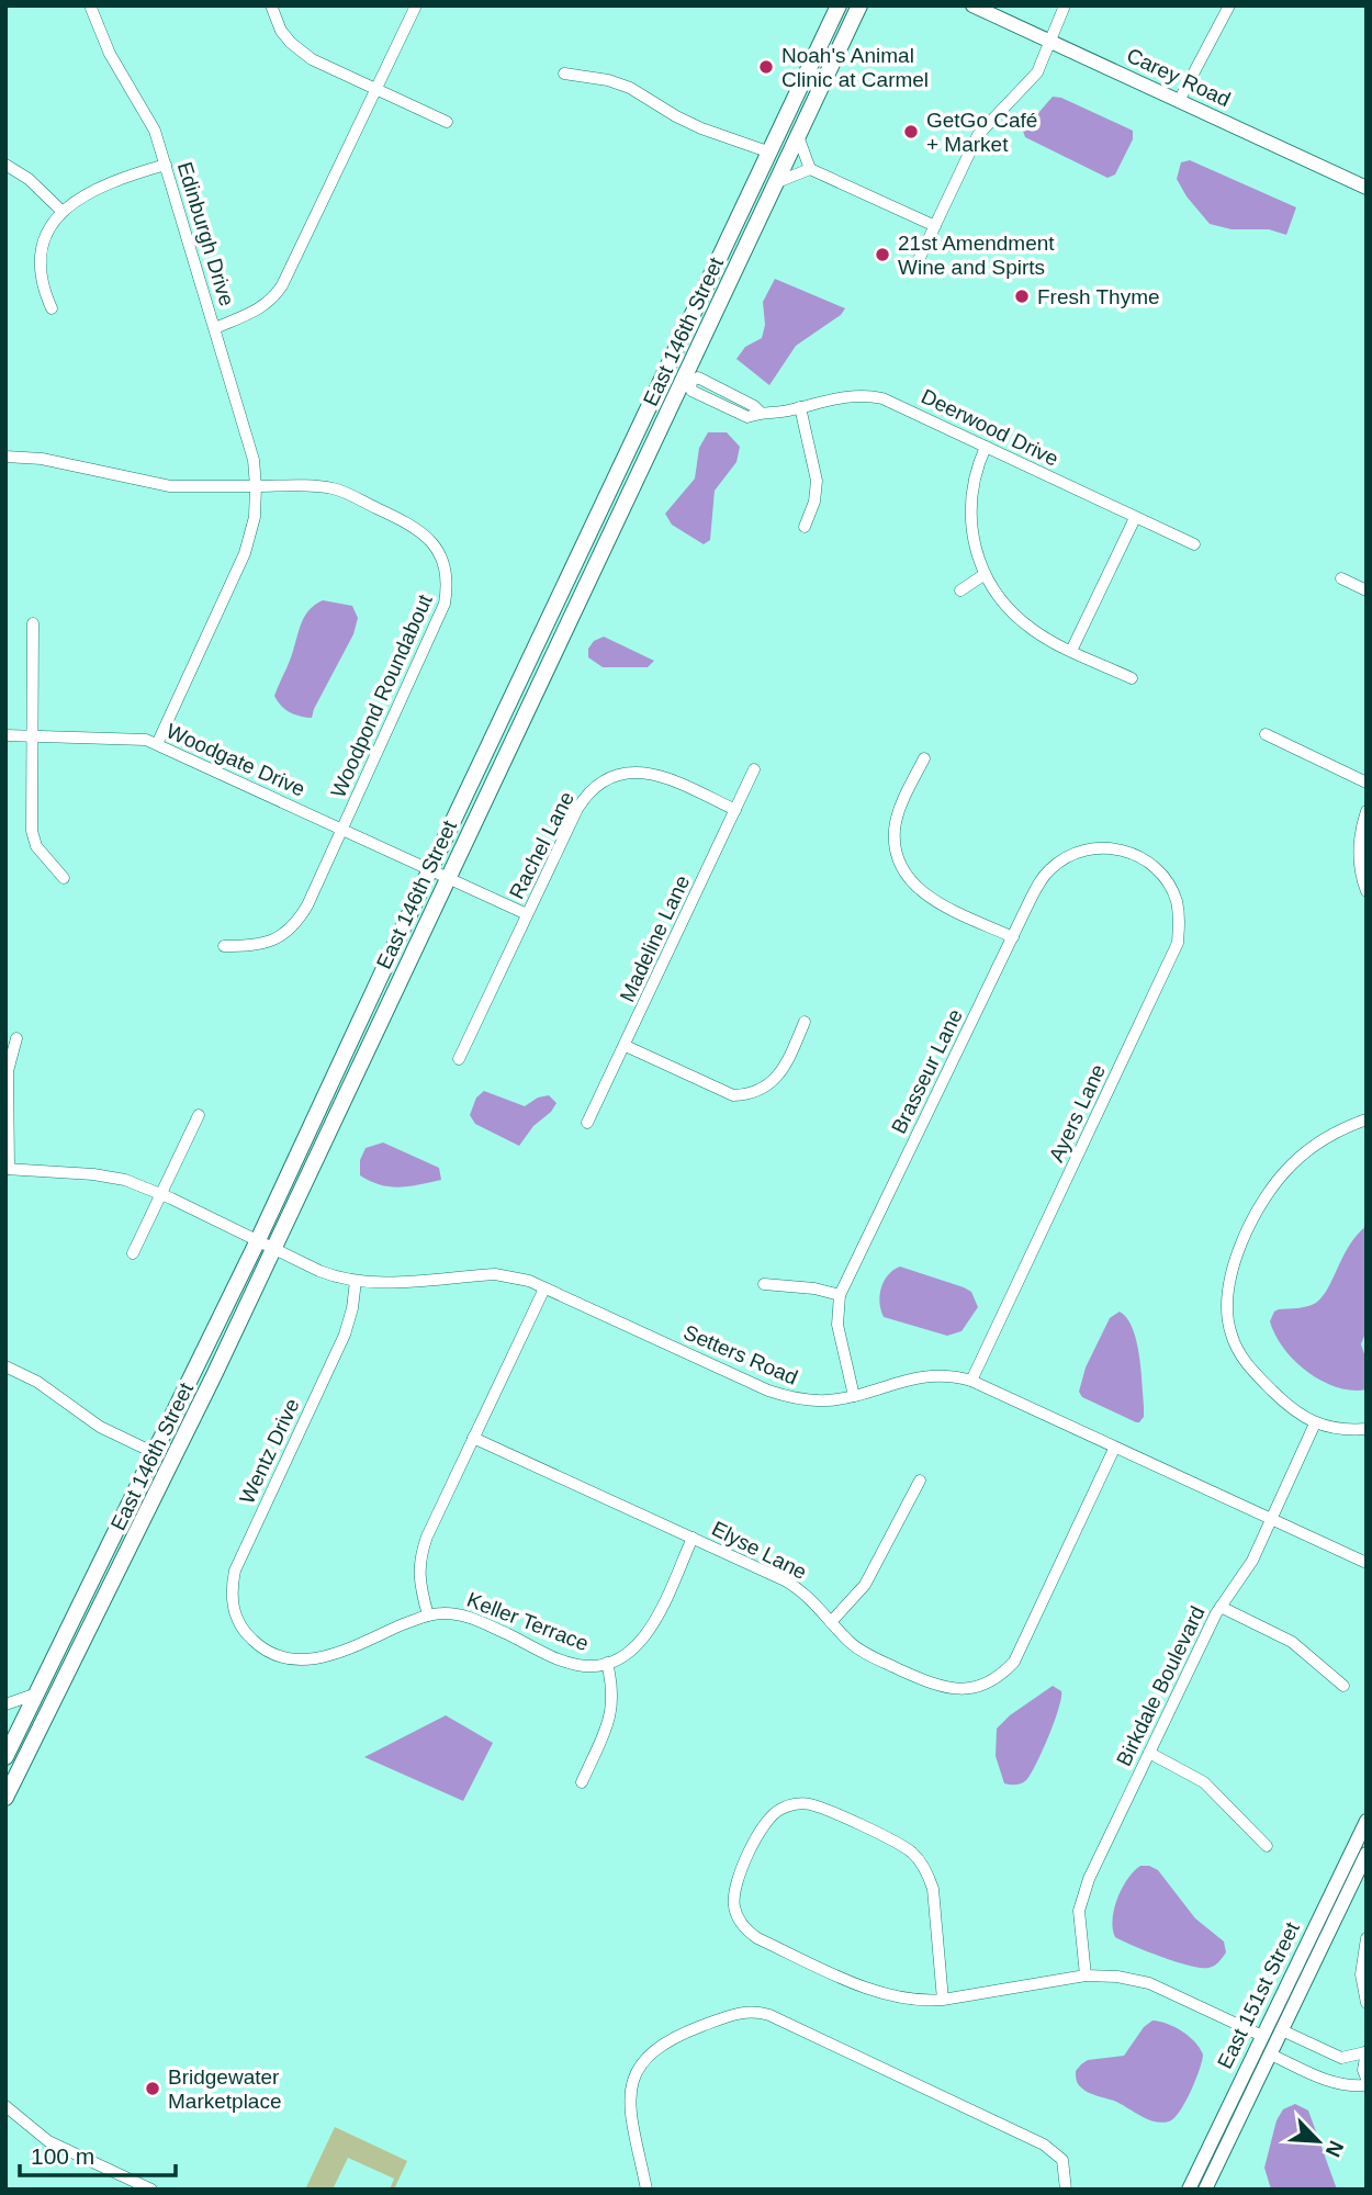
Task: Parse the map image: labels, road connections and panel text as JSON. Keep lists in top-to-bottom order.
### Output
{
  "streets": {
    "main road": ["East 146th Street"],
    "street": [
      "Carey Road",
      "Edinburgh Drive",
      "Deerwood Drive",
      "Woodpond Roundabout",
      "Woodgate Drive",
      "Rachel Lane",
      "Madeline Lane",
      "Brasseur Lane",
      "Ayers Lane",
      "Setters Road",
      "Wentz Drive",
      "Elyse Lane",
      "Keller Terrace",
      "Birkdale Boulevard",
      "East 151st Street"
    ]
  },
  "crossings": [
    ["Edinburgh Drive", "Woodpond Roundabout"],
    ["East 146th Street", "Deerwood Drive"],
    ["East 146th Street", "Woodgate Drive"],
    ["East 146th Street", "Setters Road"],
    ["Woodpond Roundabout", "Woodgate Drive"],
    ["Woodgate Drive", "Rachel Lane"],
    ["Rachel Lane", "Madeline Lane"],
    ["Brasseur Lane", "Ayers Lane"],
    ["Brasseur Lane", "Setters Road"],
    ["Ayers Lane", "Setters Road"],
    ["Setters Road", "Wentz Drive"],
    ["Setters Road", "Elyse Lane"],
    ["Setters Road", "Birkdale Boulevard"],
    ["Wentz Drive", "Keller Terrace"],
    ["Elyse Lane", "Keller Terrace"]
  ],
  "places": [
    "Noah's Animal Clinic at Carmel",
    "GetGo Café + Market",
    "21st Amendment Wine and Spirts",
    "Fresh Thyme",
    "Bridgewater Marketplace"
  ],
  "scale_bar": "100 m",
  "north": "bottom right"
}
